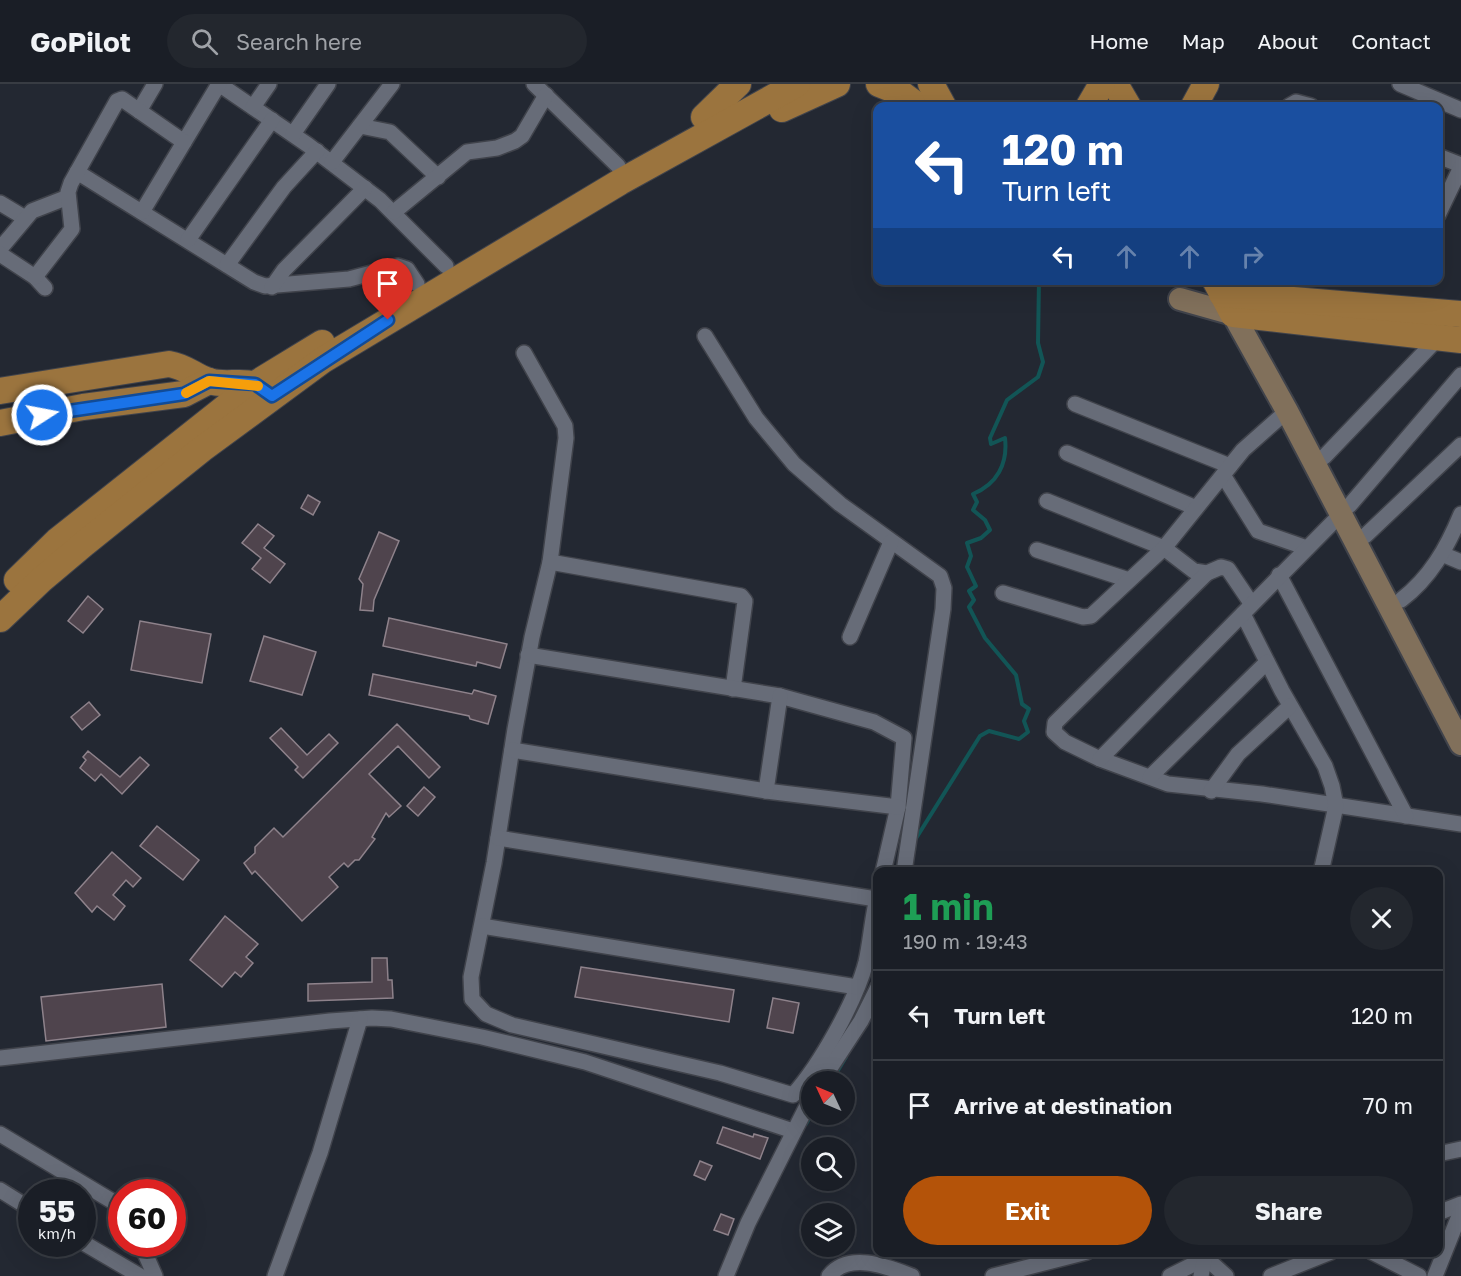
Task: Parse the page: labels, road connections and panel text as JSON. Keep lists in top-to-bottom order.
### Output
{
  "north": "top left",
  "page": {
    "header": "GoPilot",
    "search": "Search here",
    "nav": [
      "Home",
      "Map",
      "About",
      "Contact"
    ],
    "turn": ["120 m", "Turn left"],
    "heading": ["1 min", "190 m · 19:43"],
    "list": [
      {
        "name": "Turn left",
        "value": "120 m"
      },
      {
        "name": "Arrive at destination",
        "value": "70 m"
      }
    ],
    "buttons": ["Exit", "Share"],
    "speed": "55 km/h",
    "limit": "60"
  }
}
